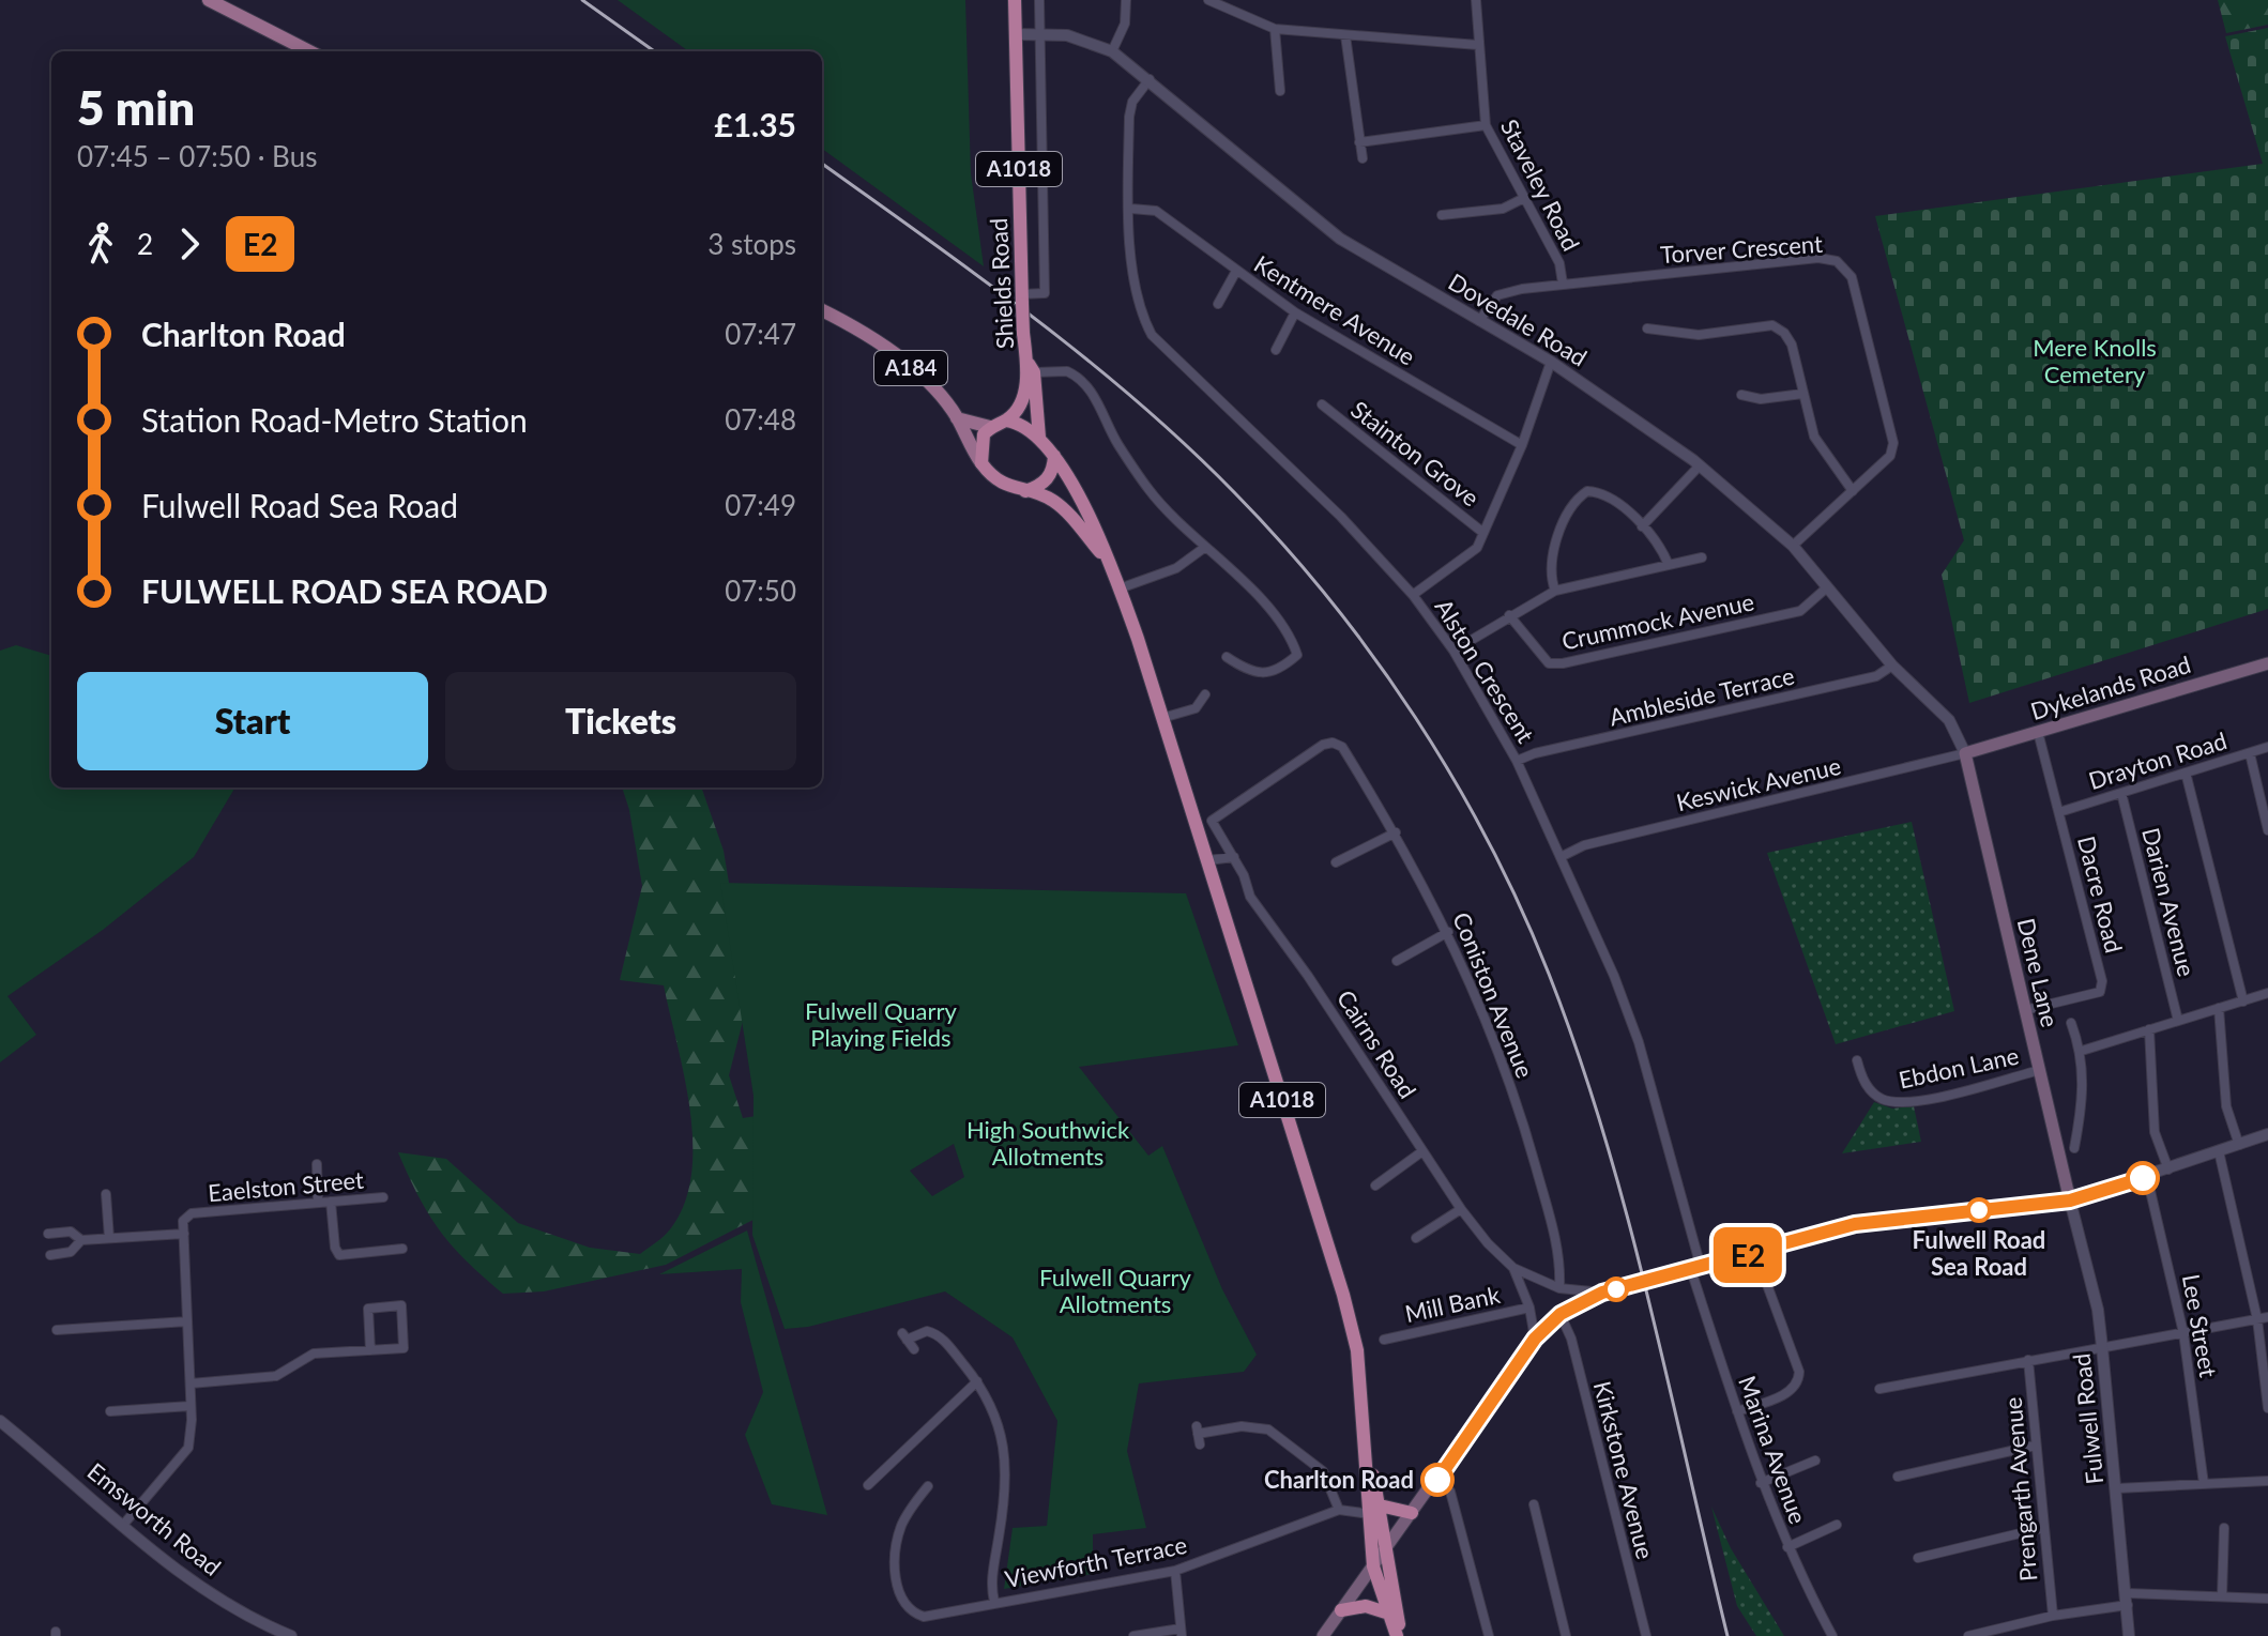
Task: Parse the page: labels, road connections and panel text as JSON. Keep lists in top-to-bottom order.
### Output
{
  "streets": {
    "highway": ["A1018", "Shields Road"],
    "main road": ["A184", "Dykelands Road", "Dene Lane"],
    "street": [
      "Staveley Road",
      "Torver Crescent",
      "Kentmere Avenue",
      "Dovedale Road",
      "Stainton Grove",
      "Crummock Avenue",
      "Alston Crescent",
      "Ambleside Terrace",
      "Drayton Road",
      "Keswick Avenue",
      "Dacre Road",
      "Darien Avenue",
      "Coniston Avenue",
      "Cairns Road",
      "Ebdon Lane",
      "Eaelston Street",
      "Mill Bank",
      "Lee Street",
      "Fulwell Road",
      "Marina Avenue",
      "Kirkstone Avenue",
      "Prengarth Avenue",
      "Emsworth Road",
      "Viewforth Terrace"
    ]
  },
  "crossings": [
    ["A1018", "Shields Road"],
    ["A1018", "A184"],
    ["A1018", "Viewforth Terrace"],
    ["Staveley Road", "Torver Crescent"],
    ["Torver Crescent", "Dovedale Road"],
    ["Shields Road", "Dovedale Road"],
    ["Kentmere Avenue", "Alston Crescent"],
    ["Dovedale Road", "Crummock Avenue"],
    ["Dovedale Road", "Alston Crescent"],
    ["Dovedale Road", "Dykelands Road"],
    ["Dovedale Road", "Ambleside Terrace"],
    ["Dovedale Road", "Keswick Avenue"],
    ["Dovedale Road", "Dene Lane"],
    ["Alston Crescent", "Ambleside Terrace"],
    ["Alston Crescent", "Keswick Avenue"],
    ["Alston Crescent", "Marina Avenue"],
    ["Dykelands Road", "Keswick Avenue"],
    ["Dykelands Road", "Dacre Road"],
    ["Dykelands Road", "Dene Lane"],
    ["Drayton Road", "Dacre Road"],
    ["Drayton Road", "Darien Avenue"],
    ["Keswick Avenue", "Dene Lane"],
    ["Dacre Road", "Dene Lane"],
    ["Dene Lane", "Ebdon Lane"],
    ["Dene Lane", "Fulwell Road"],
    ["Coniston Avenue", "Cairns Road"],
    ["Cairns Road", "Mill Bank"]
  ],
  "parks": [
    "Mere Knolls Cemetery",
    "Fulwell Quarry Playing Fields",
    "High Southwick Allotments",
    "Fulwell Quarry Allotments"
  ],
  "places": ["Fulwell Road Sea Road", "Charlton Road"],
  "lines": ["bus line E2"],
  "page": {
    "on_map": "E2",
    "heading": ["5 min", "07:45 – 07:50 · Bus", "£1.35"],
    "legs": ["2", "E2", "3 stops"],
    "list": [
      {
        "name": "Charlton Road",
        "value": "07:47"
      },
      {
        "name": "Station Road-Metro Station",
        "value": "07:48"
      },
      {
        "name": "Fulwell Road Sea Road",
        "value": "07:49"
      },
      {
        "name": "FULWELL ROAD SEA ROAD",
        "value": "07:50"
      }
    ],
    "buttons": ["Start", "Tickets"]
  }
}
